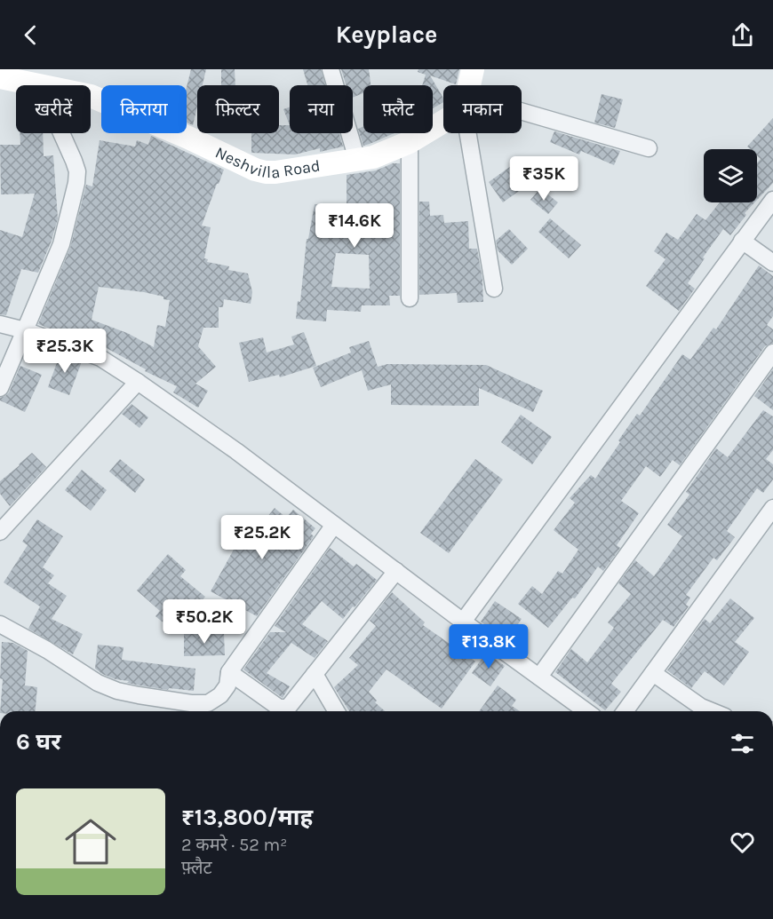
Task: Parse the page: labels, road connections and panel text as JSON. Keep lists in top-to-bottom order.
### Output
{
  "streets": {
    "street": ["Neshvilla Road"]
  },
  "page": {
    "header": "Keyplace",
    "chip": [
      "खरीदें",
      "किराया",
      "फ़िल्टर",
      "नया",
      "फ़्लैट",
      "मकान"
    ],
    "price": [
      "₹35K",
      "₹14.6K",
      "₹25.3K",
      "₹25.2K",
      "₹50.2K",
      "₹13.8K"
    ],
    "heading": "6 घर",
    "list": [
      {
        "name": "₹13,800/माह",
        "note": "2 कमरे · 52 m² · फ़्लैट"
      }
    ]
  }
}
